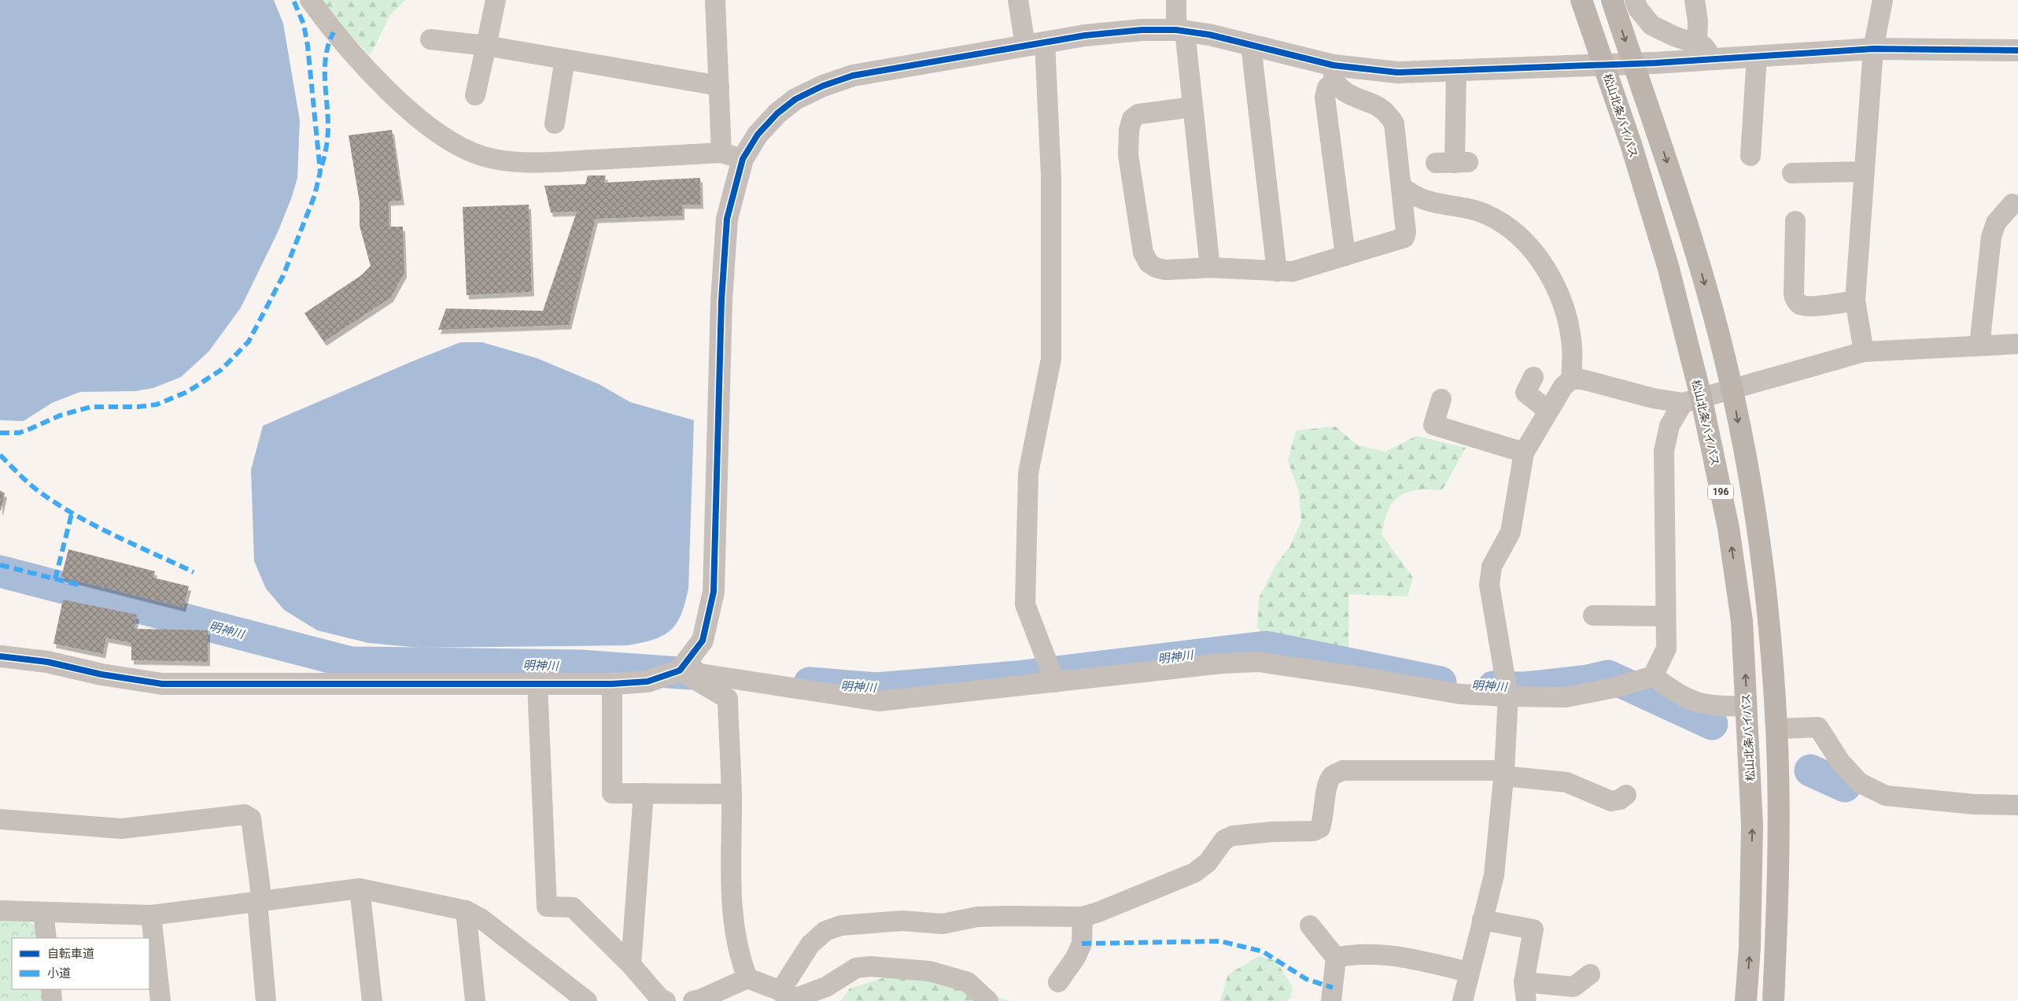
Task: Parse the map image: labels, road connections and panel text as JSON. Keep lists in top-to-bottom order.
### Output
{
  "streets": {
    "highway": ["松山北条バイパス", "196"]
  },
  "water": ["明神川"],
  "legend": ["自転車道", "小道"]
}
